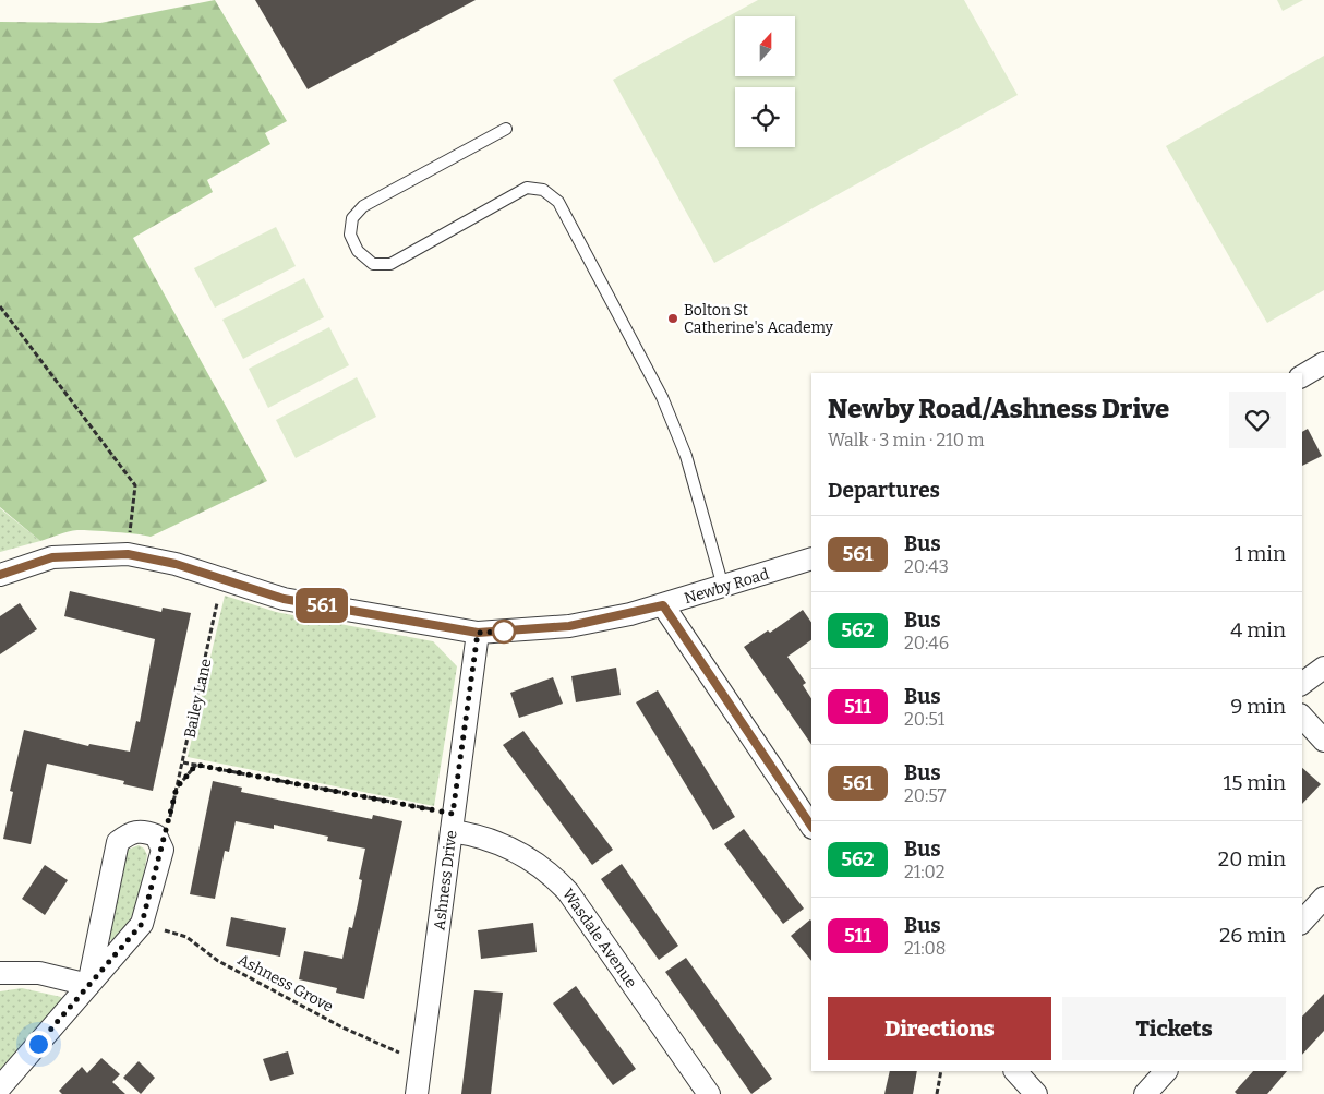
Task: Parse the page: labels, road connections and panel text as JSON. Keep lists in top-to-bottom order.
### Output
{
  "streets": {
    "street": ["Newby Road", "Ashness Drive", "Wasdale Avenue"],
    "path": ["Bailey Lane", "Ashness Grove"]
  },
  "crossings": [
    ["Newby Road", "Bailey Lane"],
    ["Newby Road", "Ashness Drive"],
    ["Ashness Drive", "Wasdale Avenue"],
    ["Ashness Drive", "Ashness Grove"]
  ],
  "places": ["Bolton St Catherine's Academy"],
  "lines": ["bus line 561"],
  "north": "top",
  "page": {
    "on_map": "561",
    "heading": [
      ["Newby Road/Ashness Drive", "Walk · 3 min · 210 m"],
      "Departures"
    ],
    "list": [
      {
        "mark": "561",
        "name": "Bus",
        "note": "20:43",
        "value": "1 min"
      },
      {
        "mark": "562",
        "name": "Bus",
        "note": "20:46",
        "value": "4 min"
      },
      {
        "mark": "511",
        "name": "Bus",
        "note": "20:51",
        "value": "9 min"
      },
      {
        "mark": "561",
        "name": "Bus",
        "note": "20:57",
        "value": "15 min"
      },
      {
        "mark": "562",
        "name": "Bus",
        "note": "21:02",
        "value": "20 min"
      },
      {
        "mark": "511",
        "name": "Bus",
        "note": "21:08",
        "value": "26 min"
      }
    ],
    "buttons": ["Directions", "Tickets"]
  }
}
